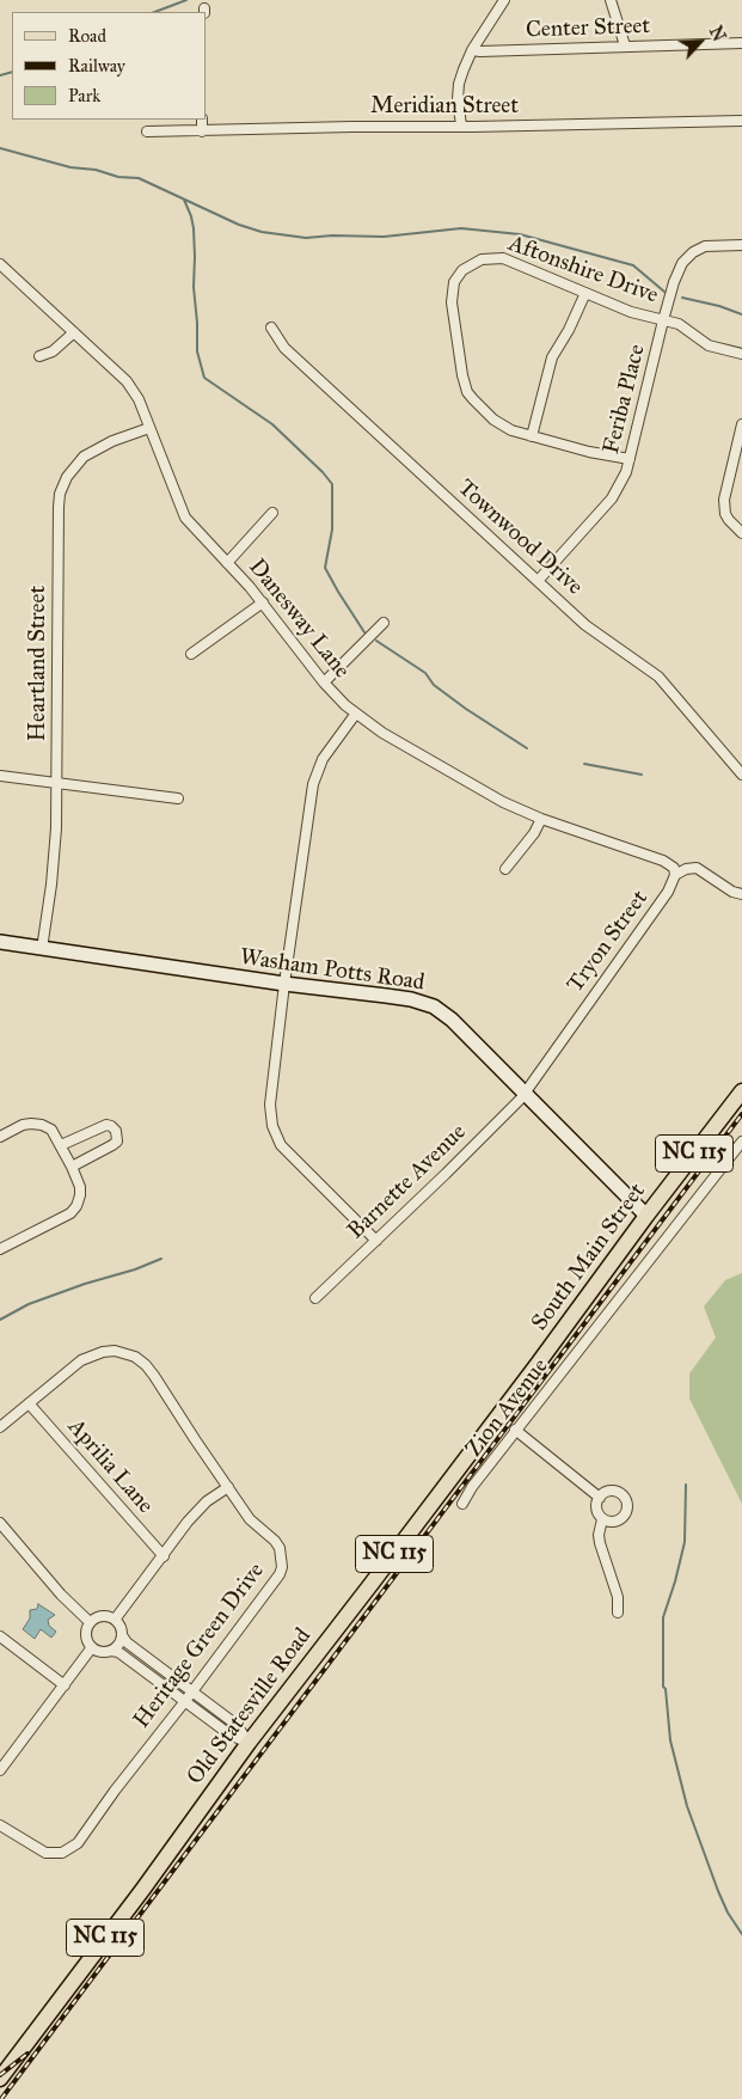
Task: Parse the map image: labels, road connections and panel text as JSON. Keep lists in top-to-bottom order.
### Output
{
  "streets": {
    "main road": ["NC 115", "South Main Street", "Old Statesville Road"],
    "street": [
      "Center Street",
      "Meridian Street",
      "Aftonshire Drive",
      "Feriba Place",
      "Townwood Drive",
      "Danesway Lane",
      "Heartland Street",
      "Tryon Street",
      "Washam Potts Road",
      "Barnette Avenue",
      "Zion Avenue",
      "Aprilia Lane",
      "Heritage Green Drive"
    ]
  },
  "crossings": [
    ["Aftonshire Drive", "Feriba Place"],
    ["Feriba Place", "Townwood Drive"],
    ["Danesway Lane", "Heartland Street"],
    ["Danesway Lane", "Tryon Street"],
    ["Heartland Street", "Washam Potts Road"],
    ["Tryon Street", "Washam Potts Road"],
    ["Tryon Street", "Barnette Avenue"],
    ["Washam Potts Road", "Barnette Avenue"],
    ["Washam Potts Road", "South Main Street"],
    ["South Main Street", "Old Statesville Road"],
    ["Aprilia Lane", "Heritage Green Drive"]
  ],
  "legend": ["Road", "Railway", "Park"],
  "north": "top right"
}
